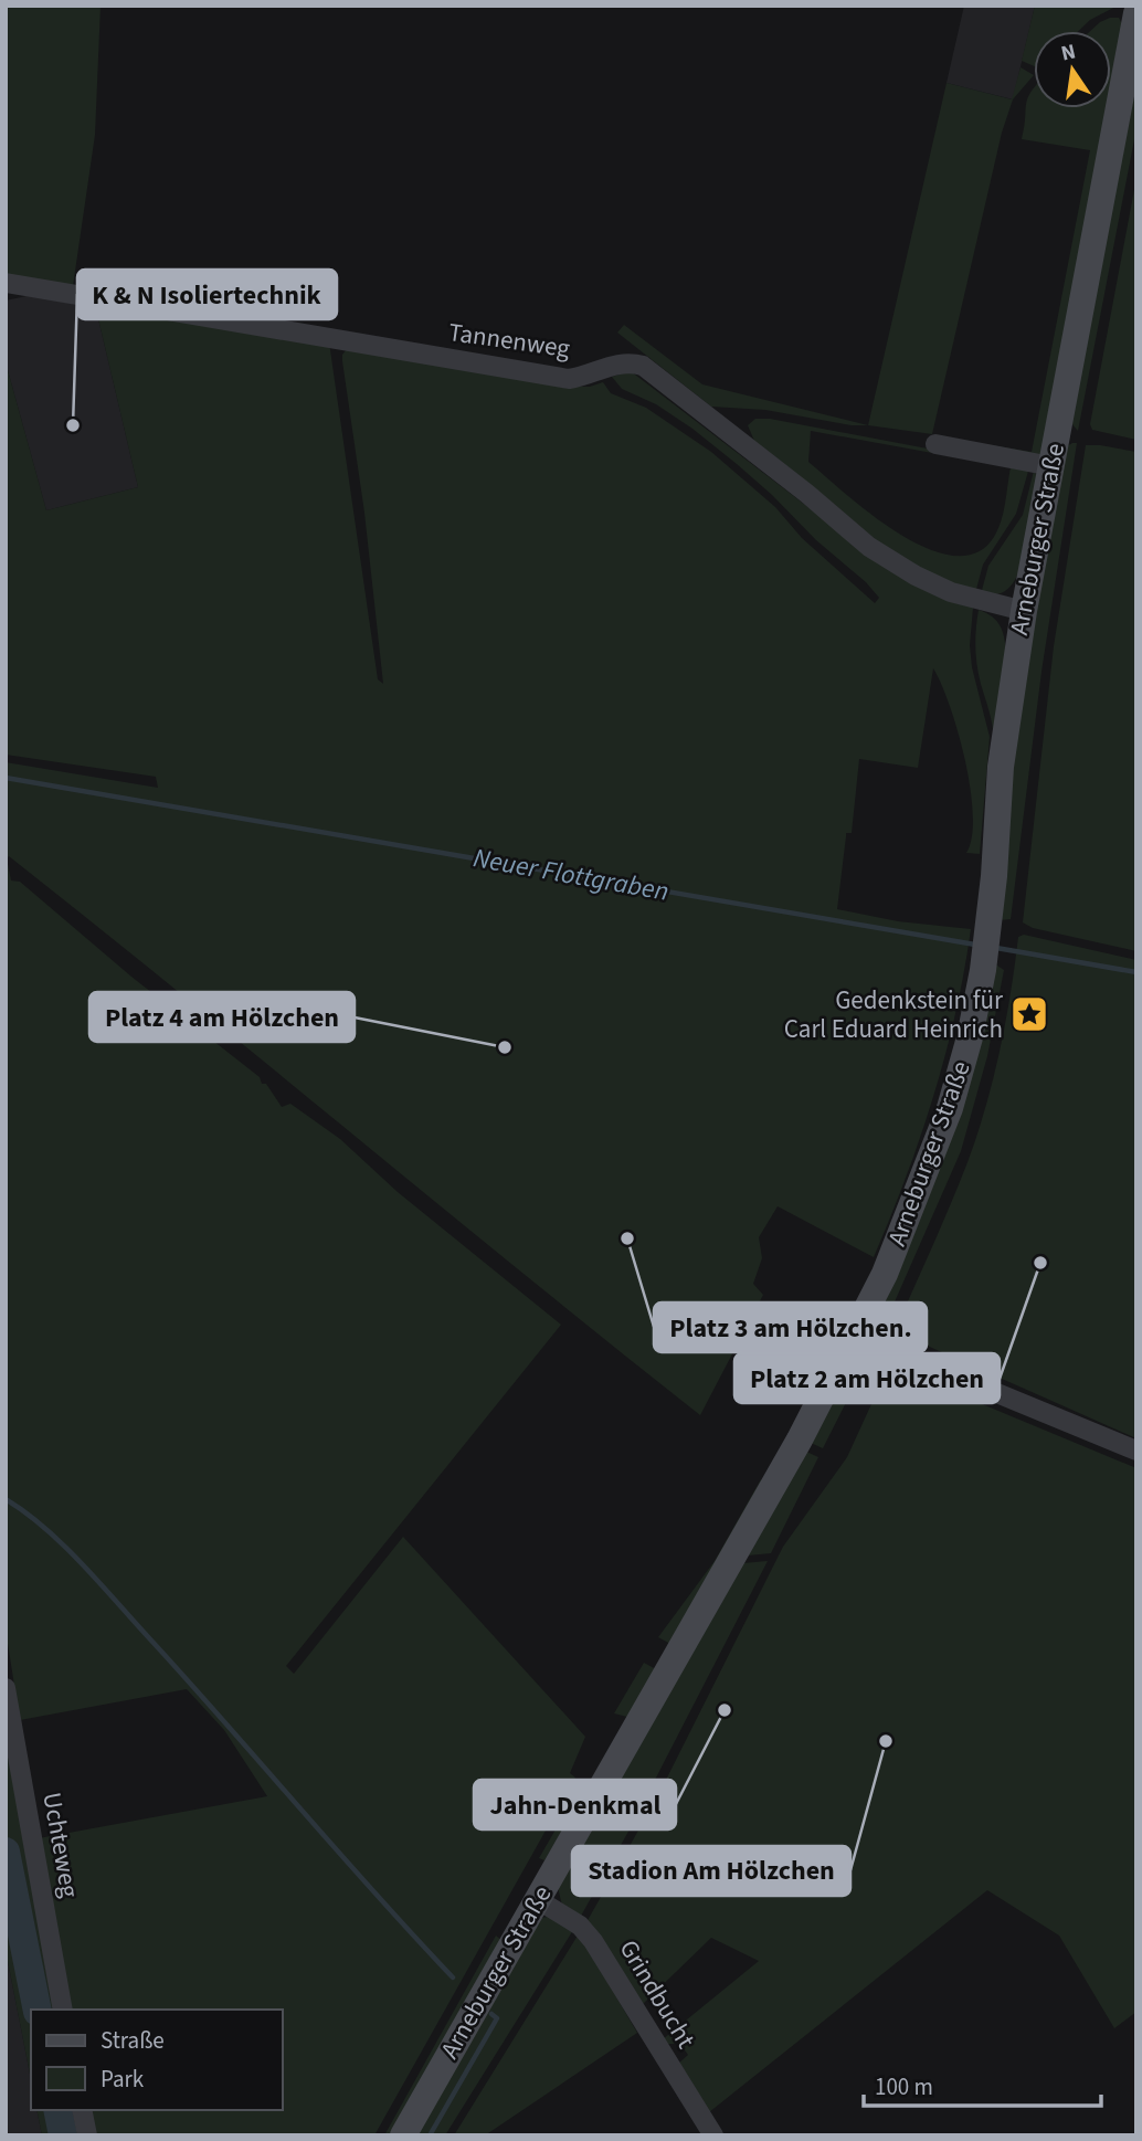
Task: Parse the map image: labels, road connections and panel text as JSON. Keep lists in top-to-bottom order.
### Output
{
  "streets": {
    "main road": ["Arneburger Straße"],
    "street": ["Tannenweg", "Uchteweg", "Grindbucht"]
  },
  "crossings": [
    ["Tannenweg", "Arneburger Straße"],
    ["Arneburger Straße", "Grindbucht"]
  ],
  "water": ["Neuer Flottgraben"],
  "places": {
    "other": [
      "K & N Isoliertechnik",
      "Platz 4 am Hölzchen",
      "Platz 3 am Hölzchen.",
      "Platz 2 am Hölzchen",
      "Jahn-Denkmal",
      "Stadion Am Hölzchen"
    ],
    "place": ["Gedenkstein für Carl Eduard Heinrich"]
  },
  "legend": ["Straße", "Park"],
  "scale_bar": "100 m",
  "north": "top"
}
